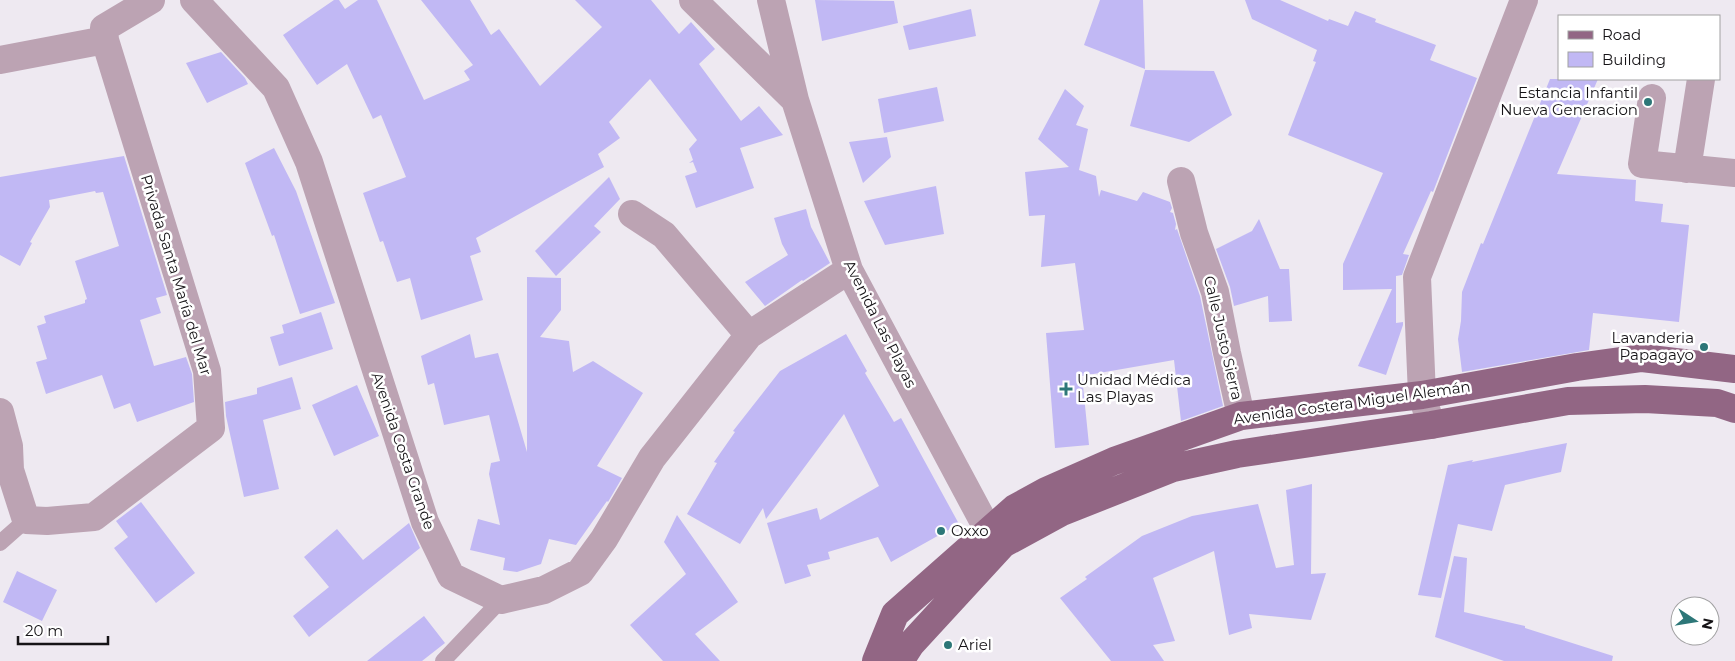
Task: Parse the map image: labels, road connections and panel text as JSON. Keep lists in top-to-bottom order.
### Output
{
  "streets": {
    "main road": ["Avenida Costera Miguel Alemán"],
    "street": [
      "Privada Santa María del Mar",
      "Avenida Las Playas",
      "Calle Justo Sierra",
      "Avenida Costa Grande"
    ]
  },
  "crossings": [
    ["Avenida Las Playas", "Avenida Costera Miguel Alemán"],
    ["Calle Justo Sierra", "Avenida Costera Miguel Alemán"]
  ],
  "places": {
    "other": [
      "Estancia Infantil Nueva Generacion",
      "Lavanderia Papagayo",
      "Oxxo",
      "Ariel"
    ],
    "health": ["Unidad Médica Las Playas"]
  },
  "legend": ["Road", "Building"],
  "scale_bar": "20 m",
  "north": "right"
}
